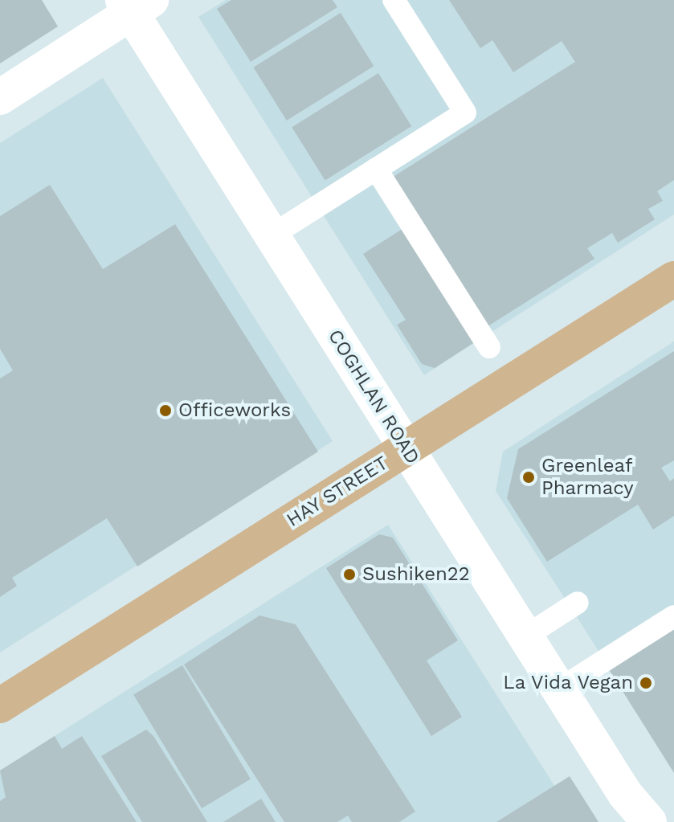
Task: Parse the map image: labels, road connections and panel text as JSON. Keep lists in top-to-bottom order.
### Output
{
  "streets": {
    "main road": ["HAY STREET"],
    "street": ["COGHLAN ROAD"]
  },
  "crossings": [
    ["COGHLAN ROAD", "HAY STREET"]
  ],
  "places": [
    "Officeworks",
    "Greenleaf Pharmacy",
    "Sushiken22",
    "La Vida Vegan"
  ]
}
